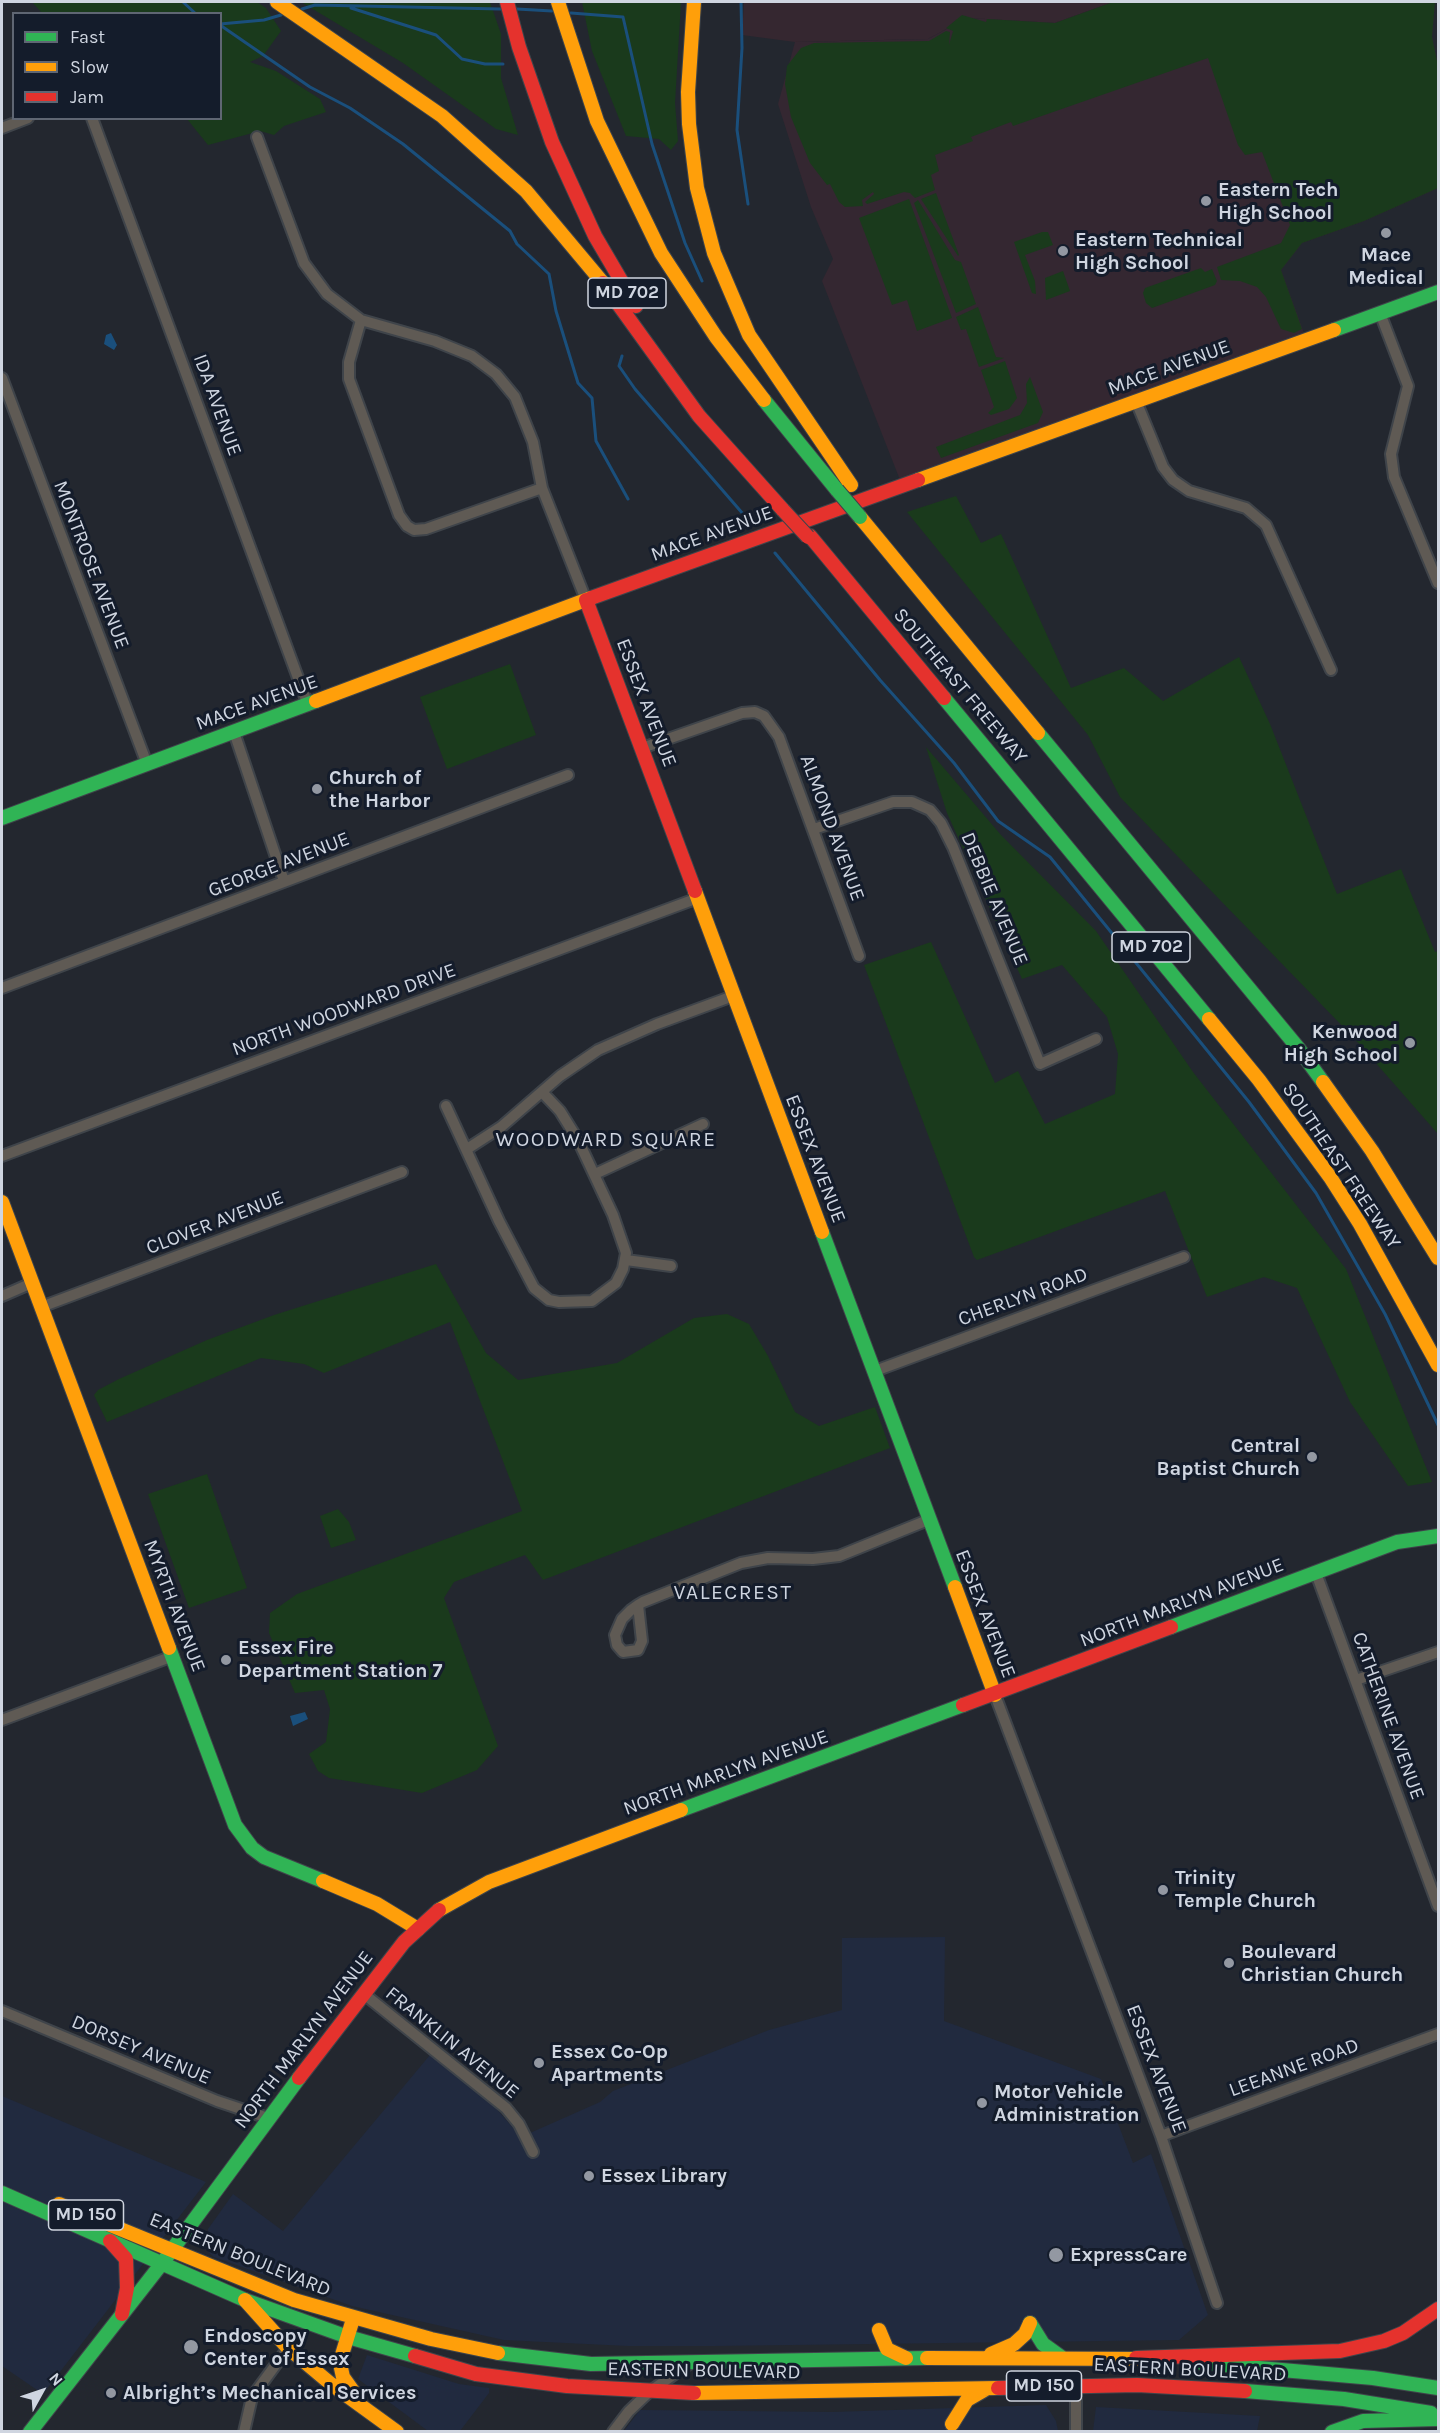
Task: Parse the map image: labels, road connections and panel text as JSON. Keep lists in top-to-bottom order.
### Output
{
  "streets": {
    "main road": [
      "MD 702",
      "MACE AVENUE",
      "SOUTHEAST FREEWAY",
      "ESSEX AVENUE",
      "NORTH MARLYN AVENUE",
      "MYRTH AVENUE",
      "MD 150",
      "EASTERN BOULEVARD"
    ],
    "street": [
      "IDA AVENUE",
      "MONTROSE AVENUE",
      "ALMOND AVENUE",
      "GEORGE AVENUE",
      "DEBBIE AVENUE",
      "NORTH WOODWARD DRIVE",
      "CLOVER AVENUE",
      "CHERLYN ROAD",
      "CATHERINE AVENUE",
      "FRANKLIN AVENUE",
      "DORSEY AVENUE",
      "LEEANNE ROAD"
    ]
  },
  "crossings": [
    ["MD 702", "SOUTHEAST FREEWAY"],
    ["MACE AVENUE", "IDA AVENUE"],
    ["MACE AVENUE", "MONTROSE AVENUE"],
    ["MACE AVENUE", "ESSEX AVENUE"],
    ["ESSEX AVENUE", "ALMOND AVENUE"],
    ["ESSEX AVENUE", "NORTH WOODWARD DRIVE"],
    ["ESSEX AVENUE", "CHERLYN ROAD"],
    ["ESSEX AVENUE", "NORTH MARLYN AVENUE"],
    ["ESSEX AVENUE", "LEEANNE ROAD"],
    ["ALMOND AVENUE", "DEBBIE AVENUE"],
    ["CLOVER AVENUE", "MYRTH AVENUE"],
    ["NORTH MARLYN AVENUE", "MYRTH AVENUE"],
    ["NORTH MARLYN AVENUE", "CATHERINE AVENUE"],
    ["NORTH MARLYN AVENUE", "FRANKLIN AVENUE"],
    ["NORTH MARLYN AVENUE", "DORSEY AVENUE"],
    ["NORTH MARLYN AVENUE", "EASTERN BOULEVARD"]
  ],
  "districts": ["WOODWARD SQUARE", "VALECREST"],
  "places": [
    "Eastern Tech High School",
    "Mace Medical",
    "Eastern Technical High School",
    "Church of the Harbor",
    "Kenwood High School",
    "Central Baptist Church",
    "Essex Fire Department Station 7",
    "Trinity Temple Church",
    "Boulevard Christian Church",
    "Essex Co-Op Apartments",
    "Motor Vehicle Administration",
    "Essex Library",
    "ExpressCare",
    "Endoscopy Center of Essex",
    "Albright’s Mechanical Services"
  ],
  "legend": ["Fast", "Slow", "Jam"],
  "north": "top right"
}
